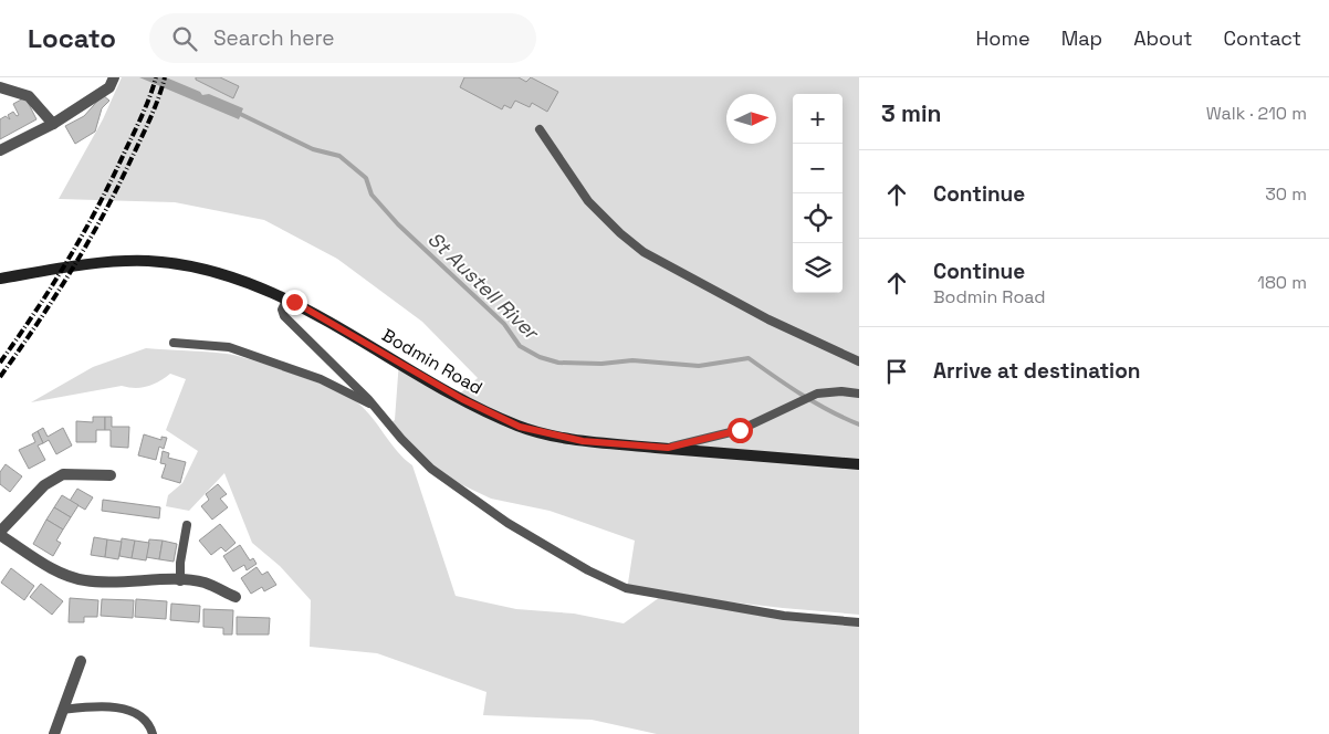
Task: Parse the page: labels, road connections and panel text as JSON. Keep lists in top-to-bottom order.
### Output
{
  "streets": {
    "main road": ["Bodmin Road"]
  },
  "water": ["St Austell River"],
  "north": "right",
  "page": {
    "header": "Locato",
    "search": "Search here",
    "nav": [
      "Home",
      "Map",
      "About",
      "Contact"
    ],
    "heading": ["3 min", "Walk · 210 m"],
    "map_buttons": ["+", "−"],
    "list": [
      ["Continue", "30 m"],
      ["Continue", "Bodmin Road", "180 m"],
      "Arrive at destination"
    ]
  }
}
